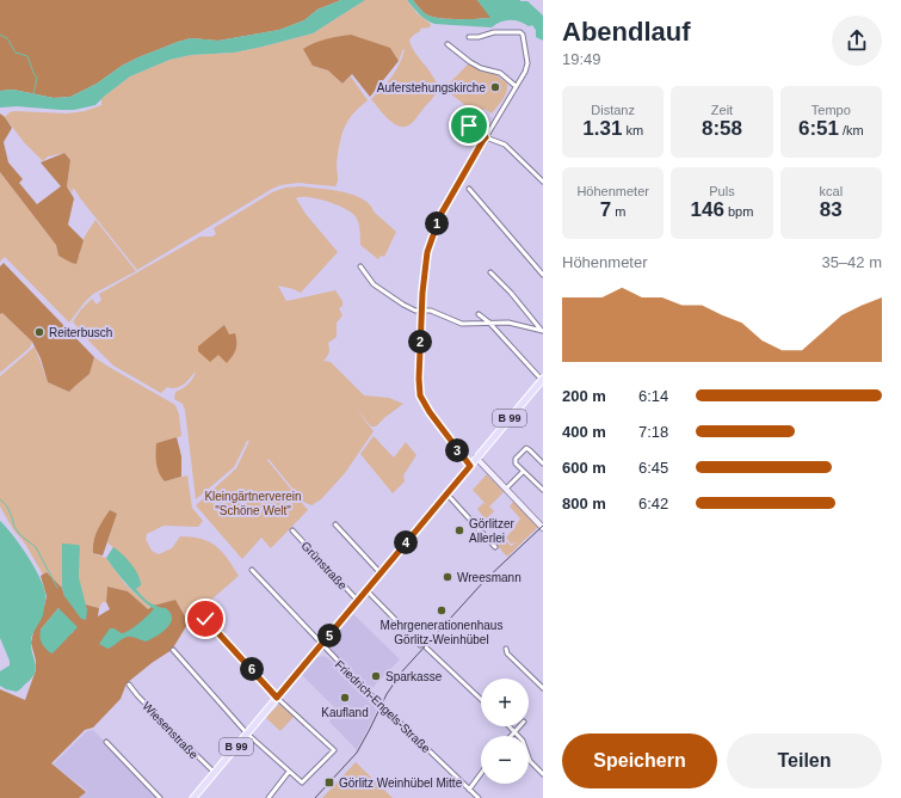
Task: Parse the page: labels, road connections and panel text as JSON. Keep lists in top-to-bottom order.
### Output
{
  "streets": {
    "main road": ["B 99"],
    "street": ["Grünstraße", "Friedrich-Engels-Straße", "Wiesenstraße"]
  },
  "crossings": [
    ["B 99", "Grünstraße"],
    ["B 99", "Friedrich-Engels-Straße"],
    ["B 99", "Wiesenstraße"]
  ],
  "parks": ["Kleingärtnerverein \"Schöne Welt\""],
  "places": {
    "other": [
      "Auferstehungskirche",
      "Reiterbusch",
      "Görlitzer Allerlei",
      "Wreesmann",
      "Mehrgenerationenhaus Görlitz-Weinhübel",
      "Sparkasse",
      "Kaufland"
    ],
    "transit": ["Görlitz Weinhübel Mitte"]
  },
  "page": {
    "heading": ["Abendlauf", "19:49"],
    "stats": [
      ["Distanz", "1.31 km"],
      ["Zeit", "8:58"],
      ["Tempo", "6:51 /km"],
      ["Höhenmeter", "7 m"],
      ["Puls", "146 bpm"],
      ["kcal", "83"]
    ],
    "pins": [
      "1",
      "2",
      "3",
      "4",
      "5",
      "6"
    ],
    "chart": ["Höhenmeter", "35–42 m"],
    "list": [
      {
        "name": "200 m",
        "note": "6:14"
      },
      {
        "name": "400 m",
        "note": "7:18"
      },
      {
        "name": "600 m",
        "note": "6:45"
      },
      {
        "name": "800 m",
        "note": "6:42"
      }
    ],
    "map_buttons": ["+", "−"],
    "buttons": ["Speichern", "Teilen"]
  }
}
